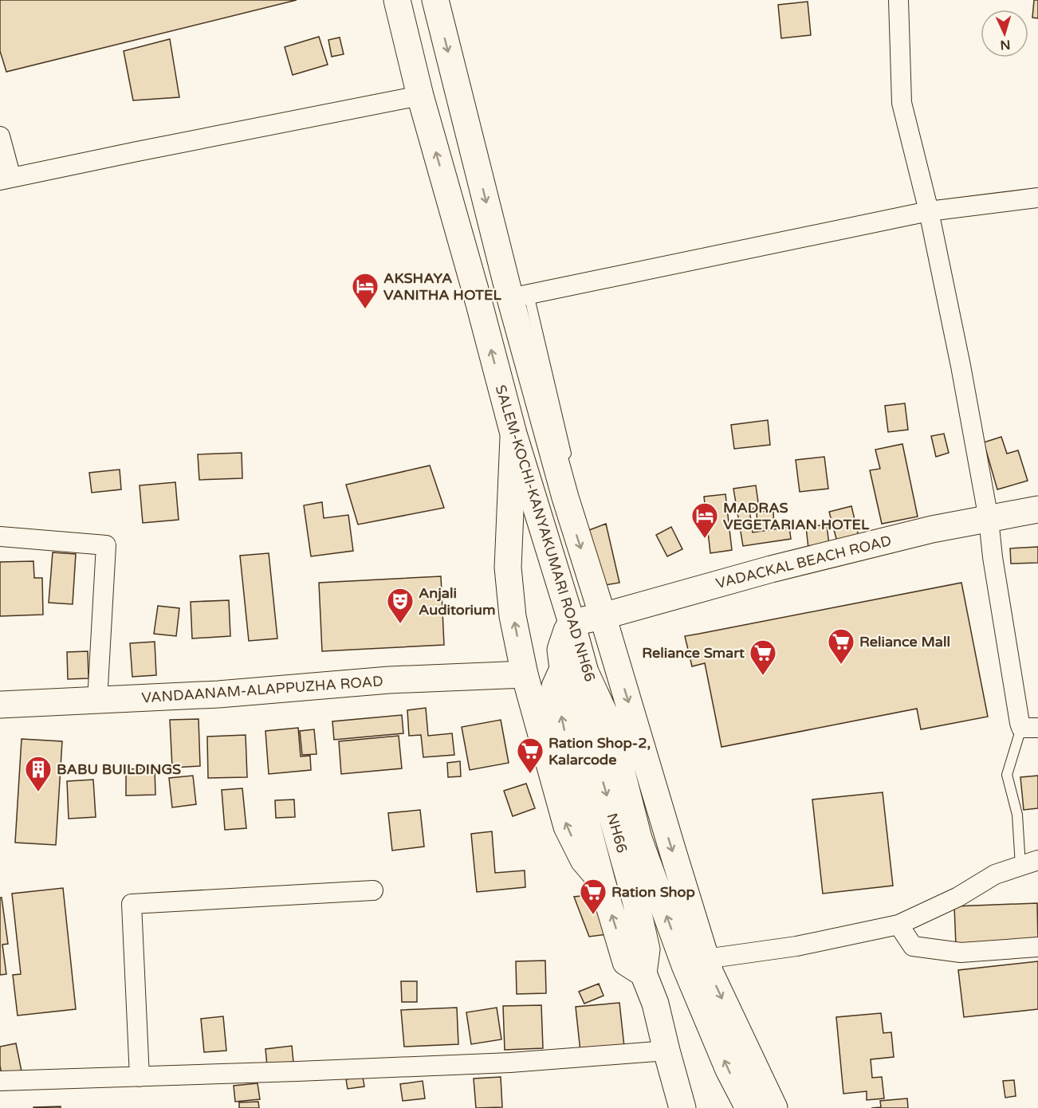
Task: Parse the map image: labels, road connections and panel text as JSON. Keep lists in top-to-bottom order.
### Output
{
  "streets": {
    "main road": [
      "SALEM-KOCHI-KANYAKUMARI ROAD NH66",
      "VADACKAL BEACH ROAD",
      "VANDAANAM-ALAPPUZHA ROAD",
      "NH66"
    ]
  },
  "crossings": [
    ["SALEM-KOCHI-KANYAKUMARI ROAD NH66", "VADACKAL BEACH ROAD"]
  ],
  "places": {
    "hotel": ["AKSHAYA VANITHA HOTEL", "MADRAS VEGETARIAN HOTEL"],
    "theatre": ["Anjali Auditorium"],
    "supermarket": [
      "Reliance Mall",
      "Reliance Smart",
      "Ration Shop-2, Kalarcode",
      "Ration Shop"
    ],
    "building": ["BABU BUILDINGS"]
  },
  "north": "bottom"
}
